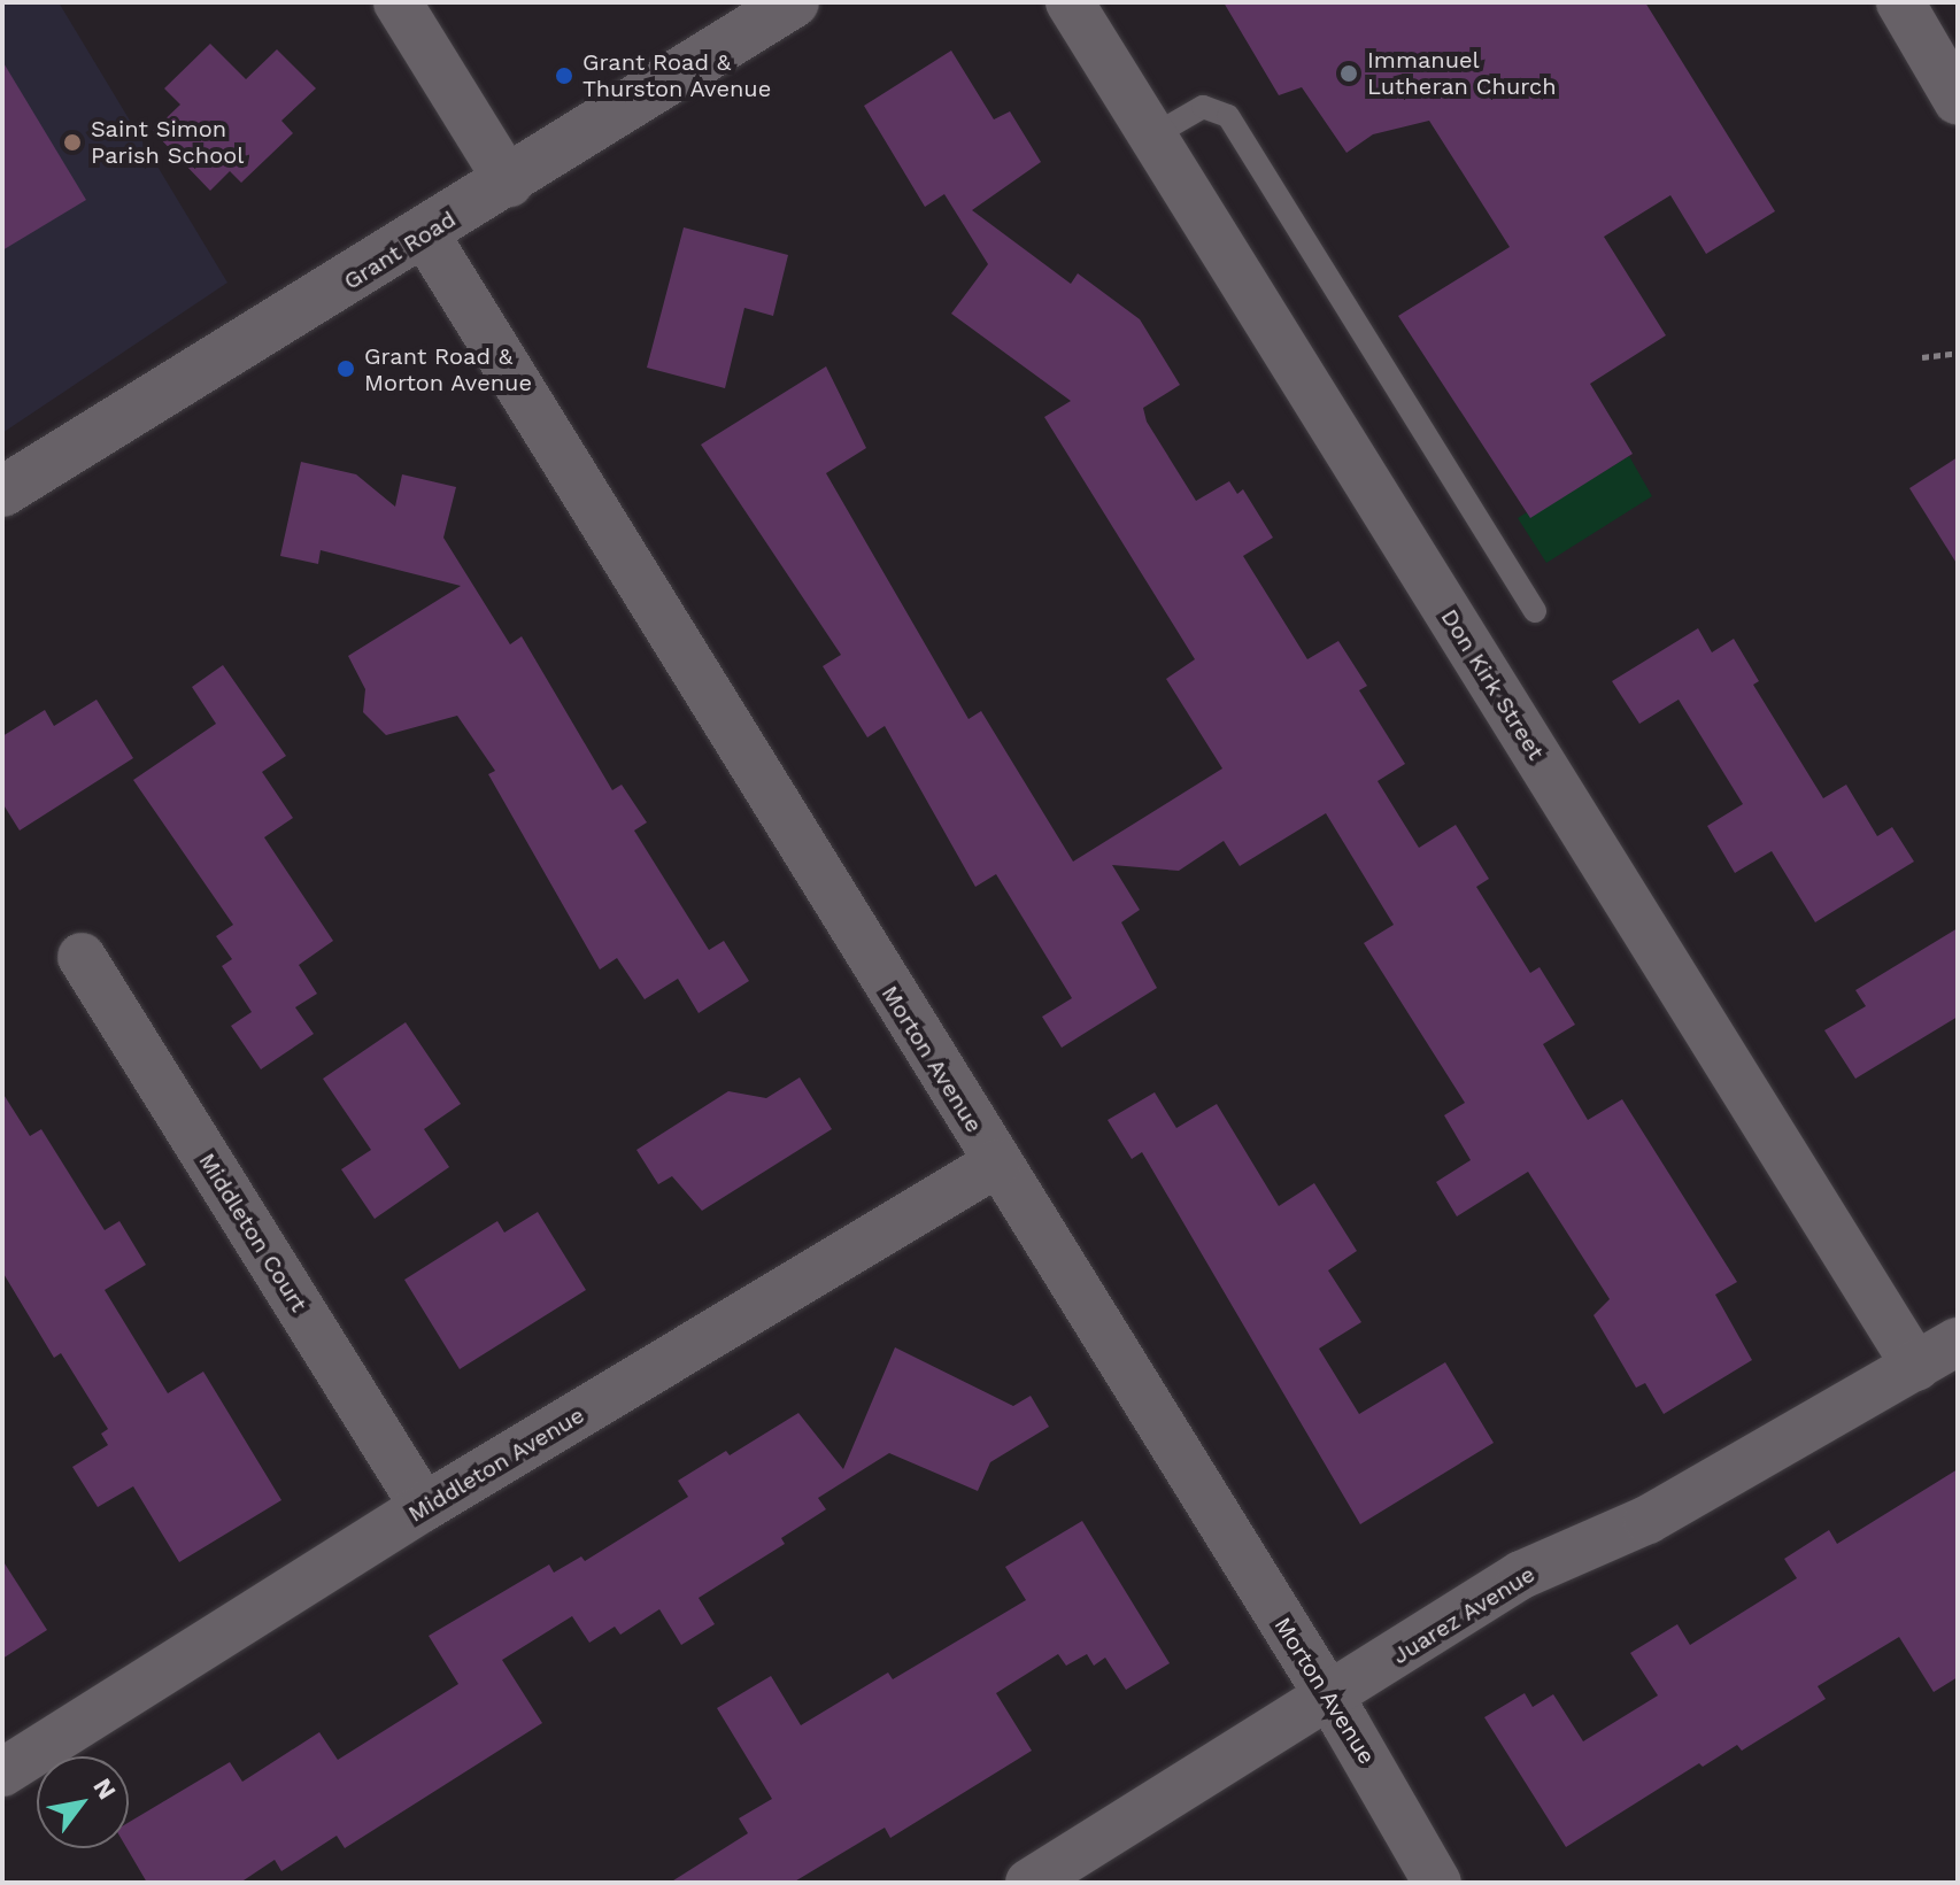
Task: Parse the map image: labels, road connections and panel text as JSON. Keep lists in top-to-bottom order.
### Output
{
  "streets": {
    "main road": ["Grant Road"],
    "street": [
      "Don Kirk Street",
      "Morton Avenue",
      "Middleton Court",
      "Middleton Avenue",
      "Juarez Avenue"
    ]
  },
  "crossings": [
    ["Grant Road", "Morton Avenue"],
    ["Don Kirk Street", "Juarez Avenue"],
    ["Morton Avenue", "Middleton Avenue"],
    ["Morton Avenue", "Juarez Avenue"],
    ["Middleton Court", "Middleton Avenue"]
  ],
  "places": [
    "Immanuel Lutheran Church",
    "Grant Road & Thurston Avenue",
    "Saint Simon Parish School",
    "Grant Road & Morton Avenue"
  ],
  "north": "top right"
}
